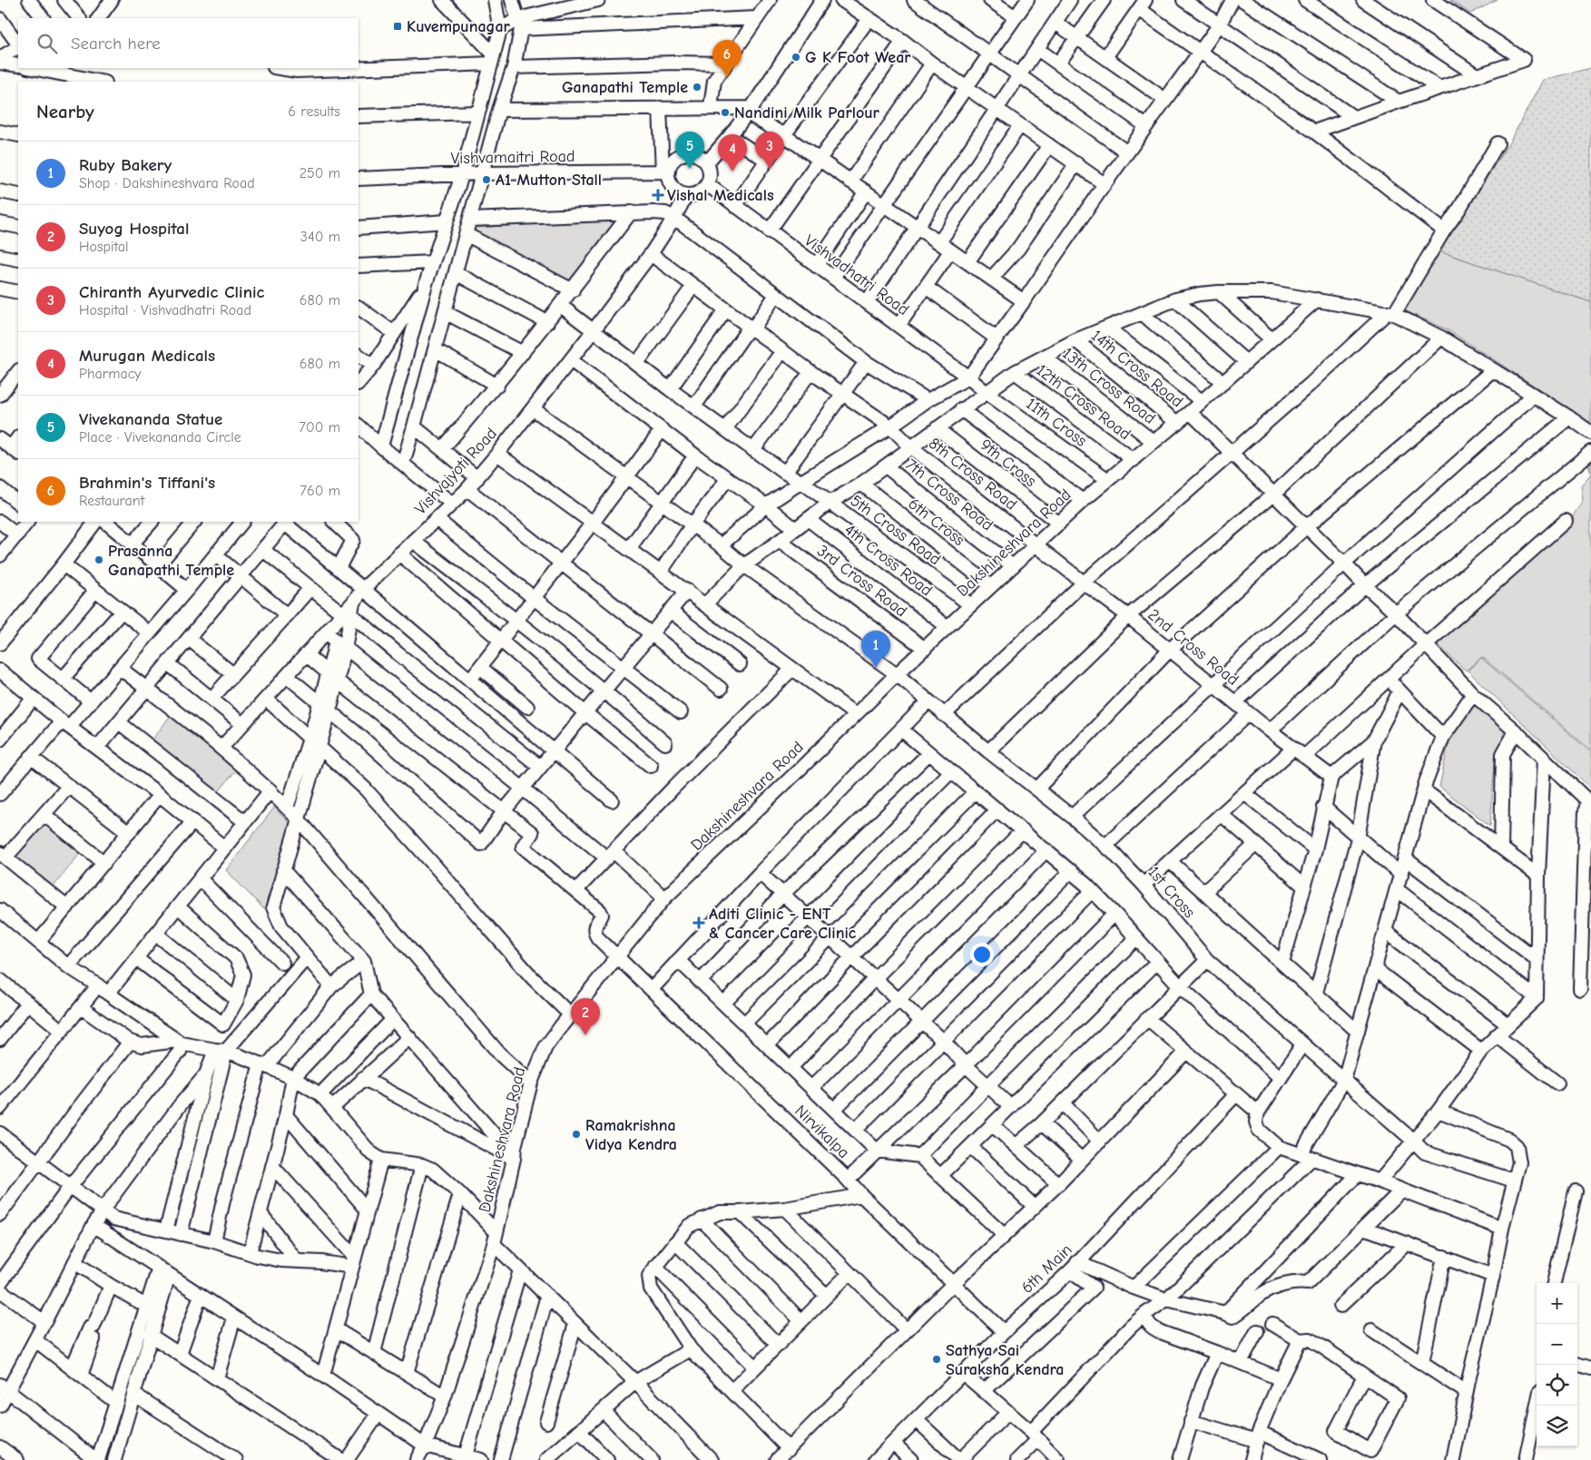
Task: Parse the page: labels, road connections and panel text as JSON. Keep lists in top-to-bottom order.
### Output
{
  "streets": {
    "street": [
      "Vishvamaitri Road",
      "Vishvadhatri Road",
      "14th Cross Road",
      "13th Cross Road",
      "12th Cross Road",
      "11th Cross",
      "9th Cross",
      "Vishvajyoti Road",
      "8th Cross Road",
      "7th Cross Road",
      "6th Cross",
      "5th Cross Road",
      "Dakshineshvara Road",
      "4th Cross Road",
      "3rd Cross Road",
      "2nd Cross Road",
      "1st Cross",
      "Nirvikalpa",
      "6th Main"
    ]
  },
  "crossings": [
    ["Vishvamaitri Road", "Vishvadhatri Road"],
    ["Vishvamaitri Road", "Vishvajyoti Road"],
    ["Vishvadhatri Road", "11th Cross"],
    ["Vishvadhatri Road", "Vishvajyoti Road"],
    ["14th Cross Road", "Dakshineshvara Road"],
    ["13th Cross Road", "Dakshineshvara Road"],
    ["12th Cross Road", "Dakshineshvara Road"],
    ["11th Cross", "Dakshineshvara Road"],
    ["9th Cross", "Dakshineshvara Road"],
    ["Vishvajyoti Road", "8th Cross Road"],
    ["Vishvajyoti Road", "5th Cross Road"],
    ["Vishvajyoti Road", "1st Cross"],
    ["8th Cross Road", "Dakshineshvara Road"],
    ["8th Cross Road", "2nd Cross Road"],
    ["7th Cross Road", "Dakshineshvara Road"],
    ["6th Cross", "Dakshineshvara Road"],
    ["5th Cross Road", "Dakshineshvara Road"],
    ["Dakshineshvara Road", "4th Cross Road"],
    ["Dakshineshvara Road", "3rd Cross Road"],
    ["Dakshineshvara Road", "2nd Cross Road"],
    ["Dakshineshvara Road", "1st Cross"],
    ["Dakshineshvara Road", "Nirvikalpa"],
    ["Nirvikalpa", "6th Main"]
  ],
  "places": {
    "transit": ["Kuvempunagar"],
    "other": [
      "G K Foot Wear",
      "Ganapathi Temple",
      "Nandini Milk Parlour",
      "A1 Mutton Stall",
      "Prasanna Ganapathi Temple",
      "Ramakrishna Vidya Kendra",
      "Sathya Sai Suraksha Kendra"
    ],
    "health": ["Vishal Medicals", "Aditi Clinic - ENT & Cancer Care Clinic"]
  },
  "page": {
    "search": "Search here",
    "pins": [
      "6",
      "3",
      "5",
      "4",
      "1",
      "2"
    ],
    "heading": ["Nearby", "6 results"],
    "list": [
      {
        "mark": "1",
        "name": "Ruby Bakery",
        "note": "Shop · Dakshineshvara Road",
        "value": "250 m"
      },
      {
        "mark": "2",
        "name": "Suyog Hospital",
        "note": "Hospital",
        "value": "340 m"
      },
      {
        "mark": "3",
        "name": "Chiranth Ayurvedic Clinic",
        "note": "Hospital · Vishvadhatri Road",
        "value": "680 m"
      },
      {
        "mark": "4",
        "name": "Murugan Medicals",
        "note": "Pharmacy",
        "value": "680 m"
      },
      {
        "mark": "5",
        "name": "Vivekananda Statue",
        "note": "Place · Vivekananda Circle",
        "value": "700 m"
      },
      {
        "mark": "6",
        "name": "Brahmin's Tiffani's",
        "note": "Restaurant",
        "value": "760 m"
      }
    ],
    "map_buttons": ["+", "−"]
  }
}
